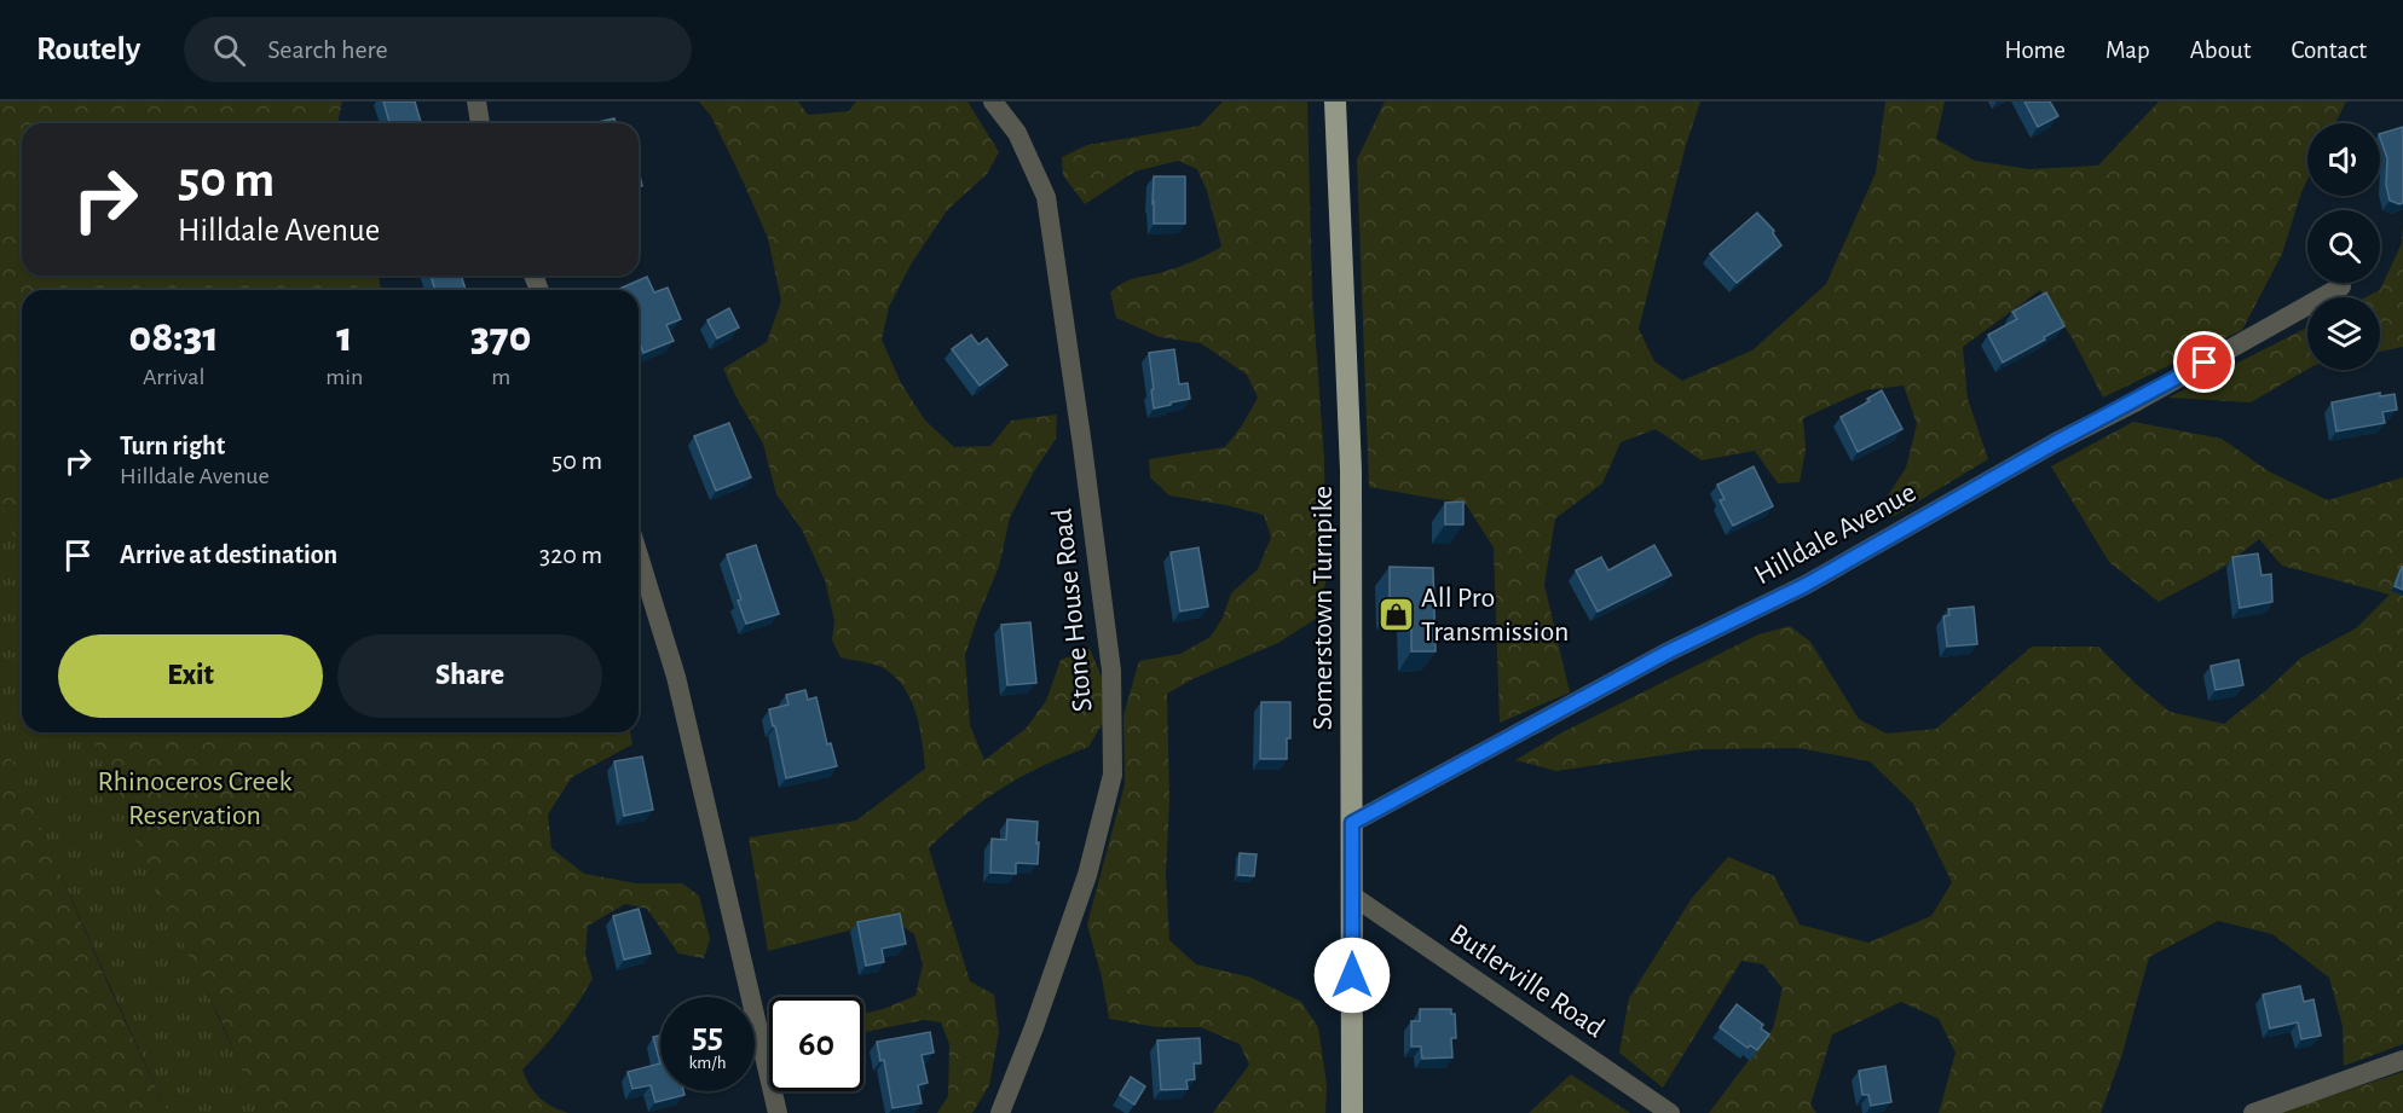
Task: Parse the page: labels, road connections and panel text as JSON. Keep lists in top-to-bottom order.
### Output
{
  "streets": {
    "main road": ["Somerstown Turnpike"],
    "street": ["Hilldale Avenue", "Stone House Road", "Butlerville Road"]
  },
  "crossings": [
    ["Hilldale Avenue", "Somerstown Turnpike"],
    ["Somerstown Turnpike", "Butlerville Road"]
  ],
  "parks": ["Rhinoceros Creek Reservation"],
  "places": {
    "shop": ["All Pro Transmission"]
  },
  "page": {
    "header": "Routely",
    "search": "Search here",
    "nav": [
      "Home",
      "Map",
      "About",
      "Contact"
    ],
    "turn": ["50 m", "Hilldale Avenue"],
    "eta": [
      "08:31",
      "Arrival",
      "1",
      "min",
      "370",
      "m"
    ],
    "list": [
      {
        "name": "Turn right",
        "note": "Hilldale Avenue",
        "value": "50 m"
      },
      {
        "name": "Arrive at destination",
        "value": "320 m"
      }
    ],
    "buttons": ["Exit", "Share"],
    "speed": "55 km/h",
    "limit": "60"
  }
}
